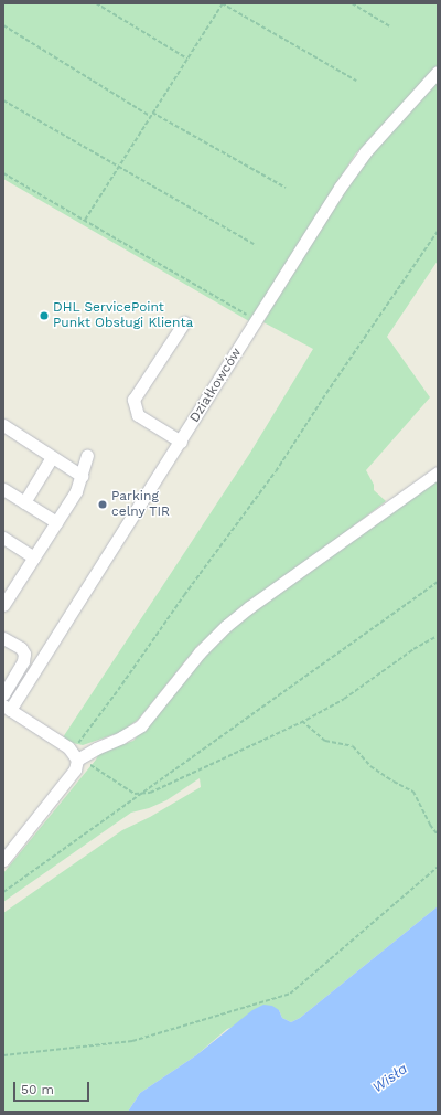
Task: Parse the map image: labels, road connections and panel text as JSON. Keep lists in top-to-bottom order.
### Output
{
  "streets": {
    "street": ["Działkowców"]
  },
  "water": ["Wisła"],
  "places": ["DHL ServicePoint Punkt Obsługi Klienta", "Parking celny TIR"],
  "scale_bar": "50 m"
}
